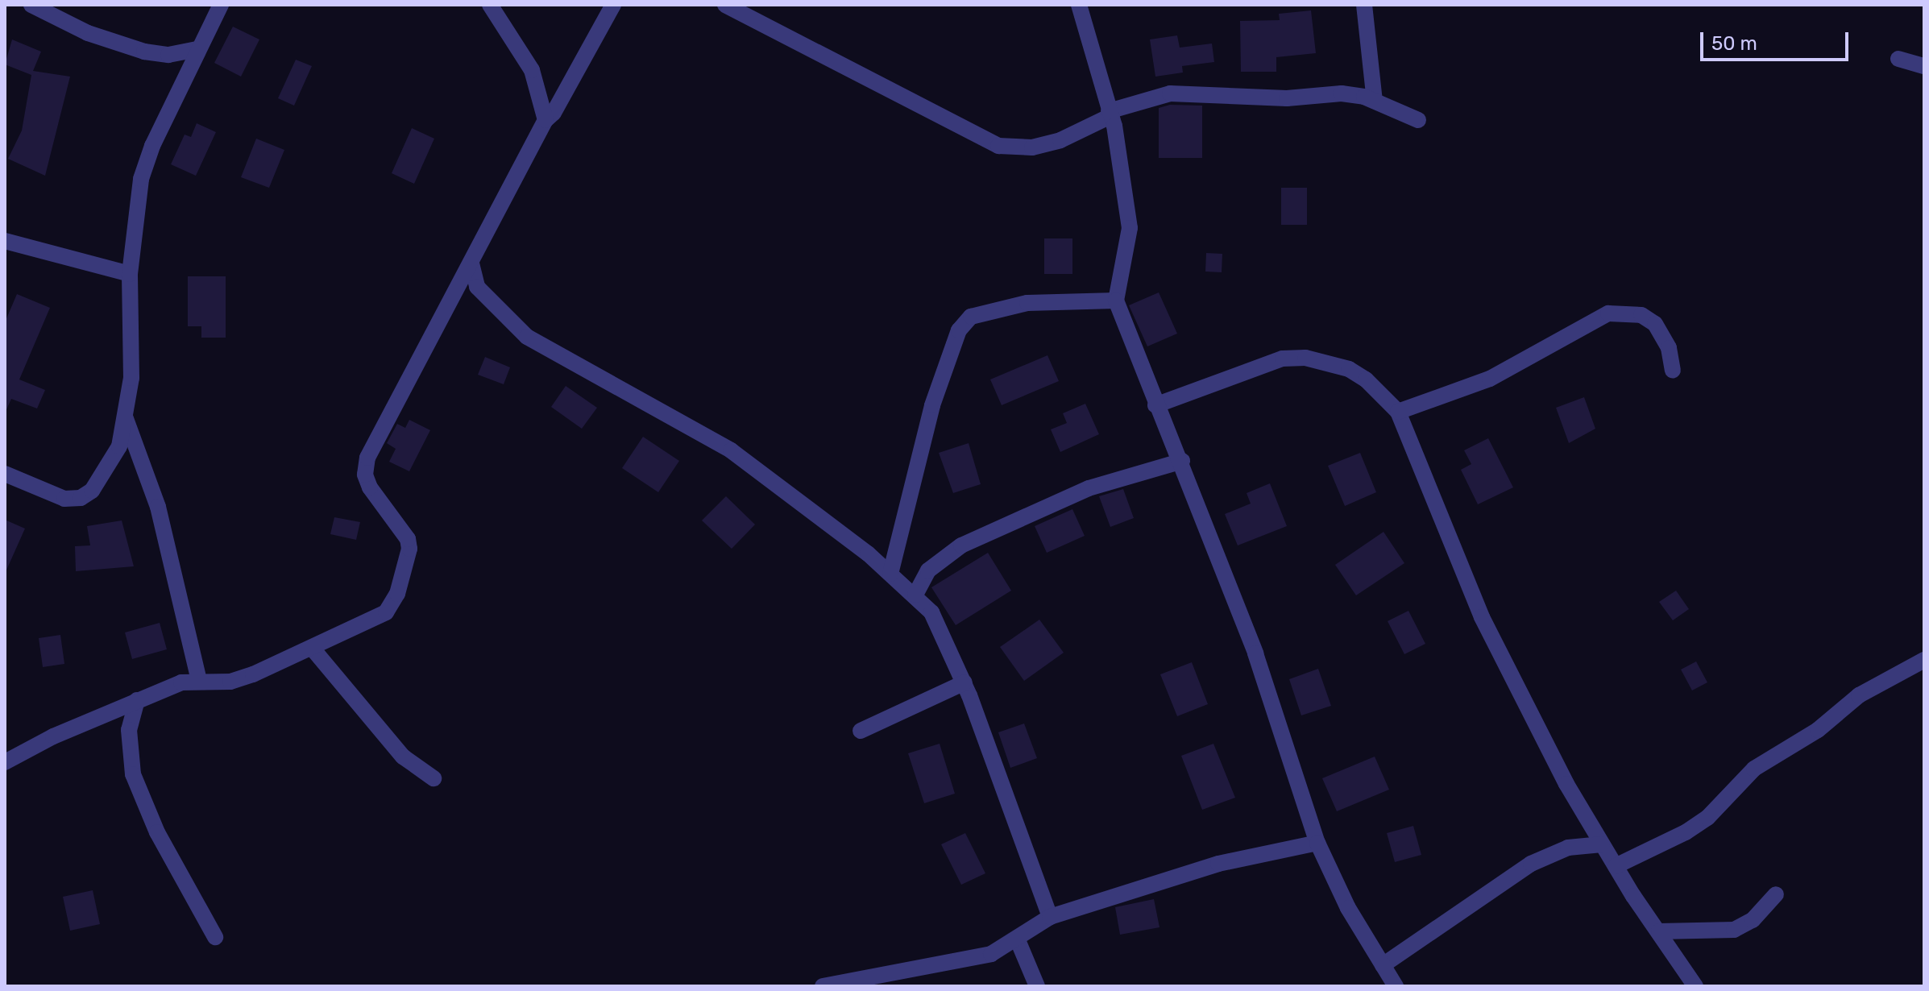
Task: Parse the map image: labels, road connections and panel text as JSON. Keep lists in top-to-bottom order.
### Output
{
  "scale_bar": "50 m"
}
